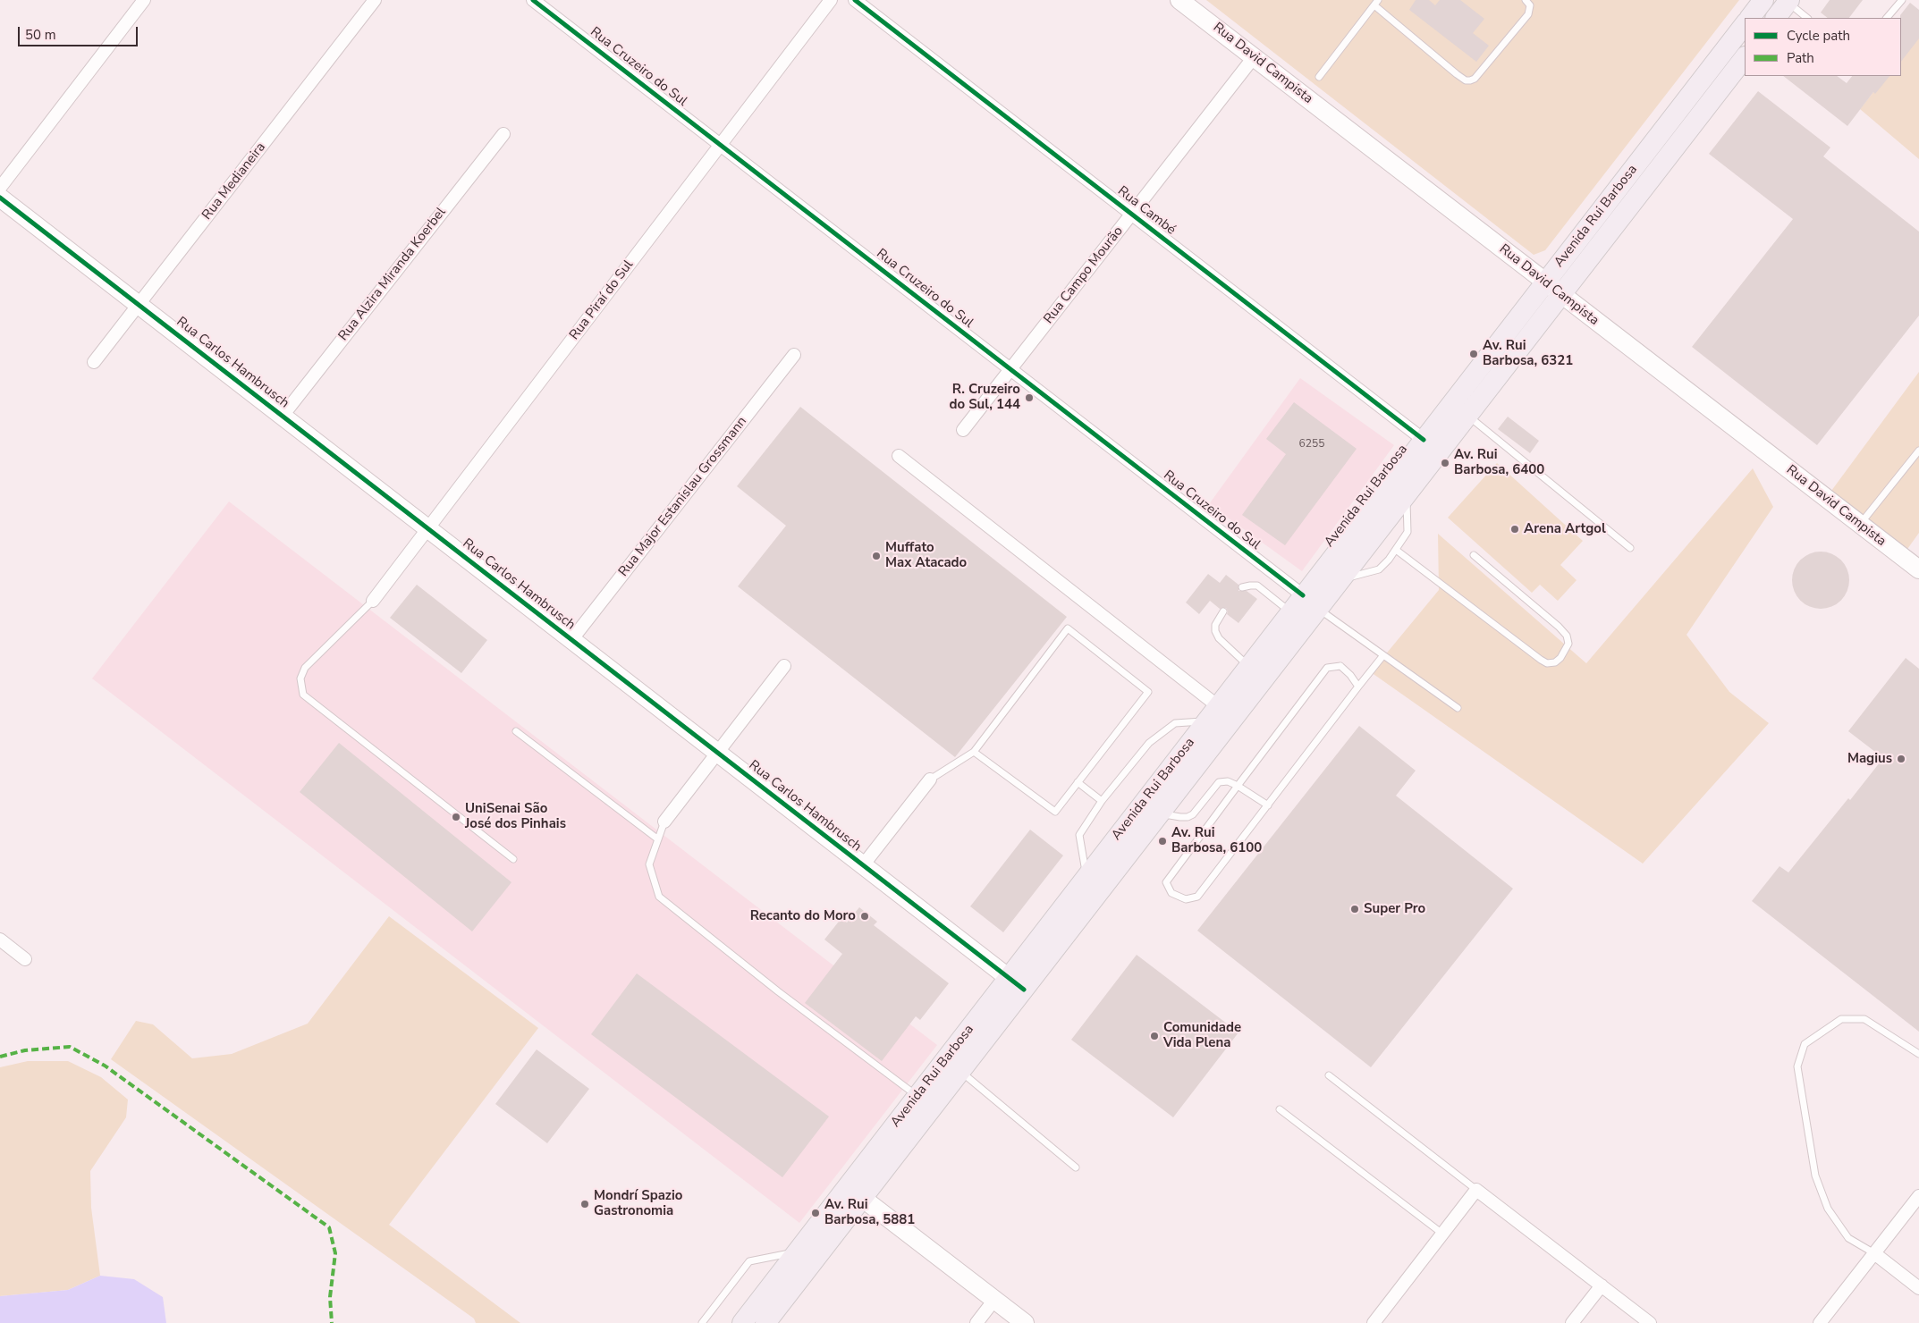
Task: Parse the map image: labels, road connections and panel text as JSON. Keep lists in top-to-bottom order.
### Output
{
  "streets": {
    "main road": ["Avenida Rui Barbosa"],
    "street": [
      "Rua David Campista",
      "Rua Cruzeiro do Sul",
      "Rua Medianeira",
      "Rua Cambé",
      "Rua Alzira Miranda Koerbel",
      "Rua Campo Mourão",
      "Rua Piraí do Sul",
      "Rua Carlos Hambrusch",
      "Rua Major Estanislau Grossmann"
    ]
  },
  "crossings": [
    ["Rua David Campista", "Avenida Rui Barbosa"],
    ["Rua David Campista", "Rua Campo Mourão"],
    ["Rua Cruzeiro do Sul", "Avenida Rui Barbosa"],
    ["Rua Cruzeiro do Sul", "Rua Campo Mourão"],
    ["Rua Cruzeiro do Sul", "Rua Piraí do Sul"],
    ["Rua Medianeira", "Rua Carlos Hambrusch"],
    ["Rua Cambé", "Avenida Rui Barbosa"],
    ["Rua Cambé", "Rua Campo Mourão"],
    ["Avenida Rui Barbosa", "Rua Carlos Hambrusch"],
    ["Rua Alzira Miranda Koerbel", "Rua Carlos Hambrusch"],
    ["Rua Piraí do Sul", "Rua Carlos Hambrusch"],
    ["Rua Carlos Hambrusch", "Rua Major Estanislau Grossmann"]
  ],
  "places": [
    "Av. Rui Barbosa, 6321",
    "R. Cruzeiro do Sul, 144",
    "Av. Rui Barbosa, 6400",
    "Arena Artgol",
    "Muffato Max Atacado",
    "Magius",
    "UniSenai São José dos Pinhais",
    "Av. Rui Barbosa, 6100",
    "Super Pro",
    "Recanto do Moro",
    "Comunidade Vida Plena",
    "Mondrí Spazio Gastronomia",
    "Av. Rui Barbosa, 5881"
  ],
  "house_numbers": ["6255"],
  "legend": ["Cycle path", "Path"],
  "scale_bar": "50 m"
}
